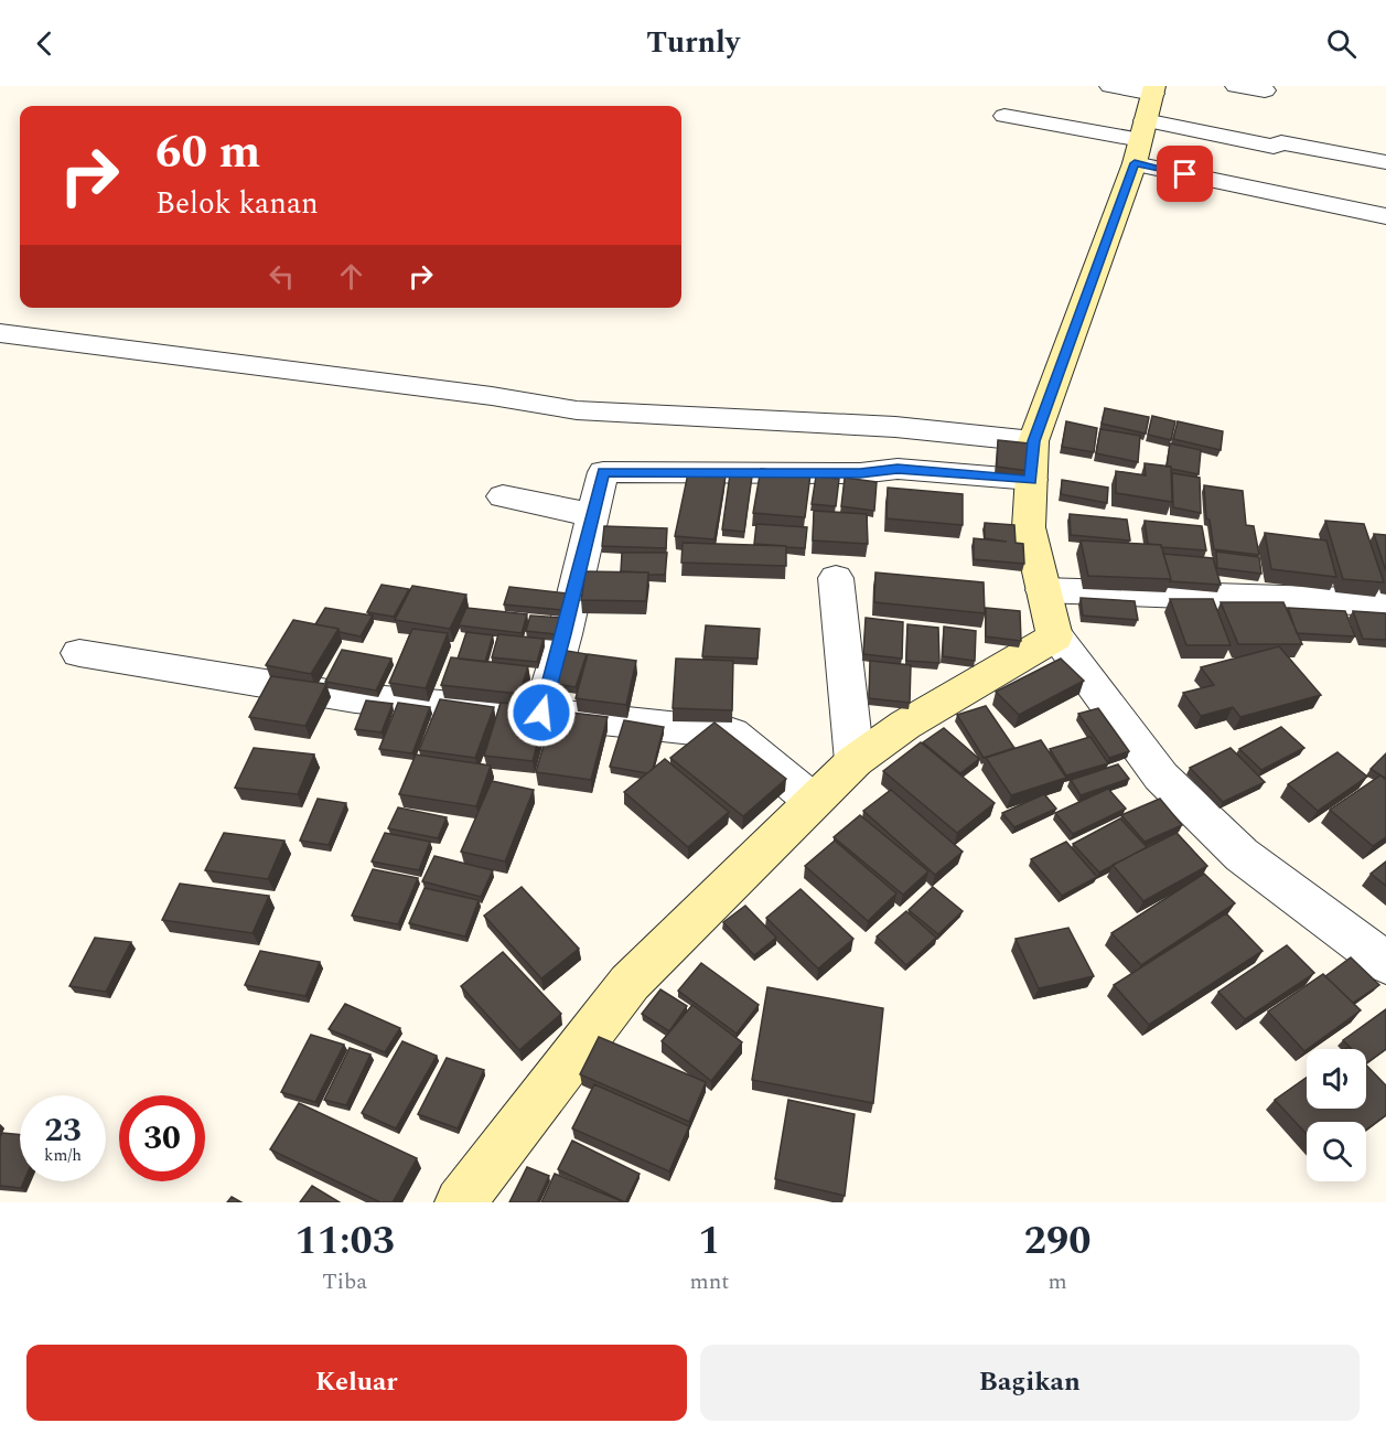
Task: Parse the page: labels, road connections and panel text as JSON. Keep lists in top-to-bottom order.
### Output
{
  "page": {
    "header": "Turnly",
    "turn": ["60 m", "Belok kanan"],
    "speed": "23 km/h",
    "limit": "30",
    "eta": [
      "11:03",
      "Tiba",
      "1",
      "mnt",
      "290",
      "m"
    ],
    "buttons": ["Keluar", "Bagikan"]
  }
}
